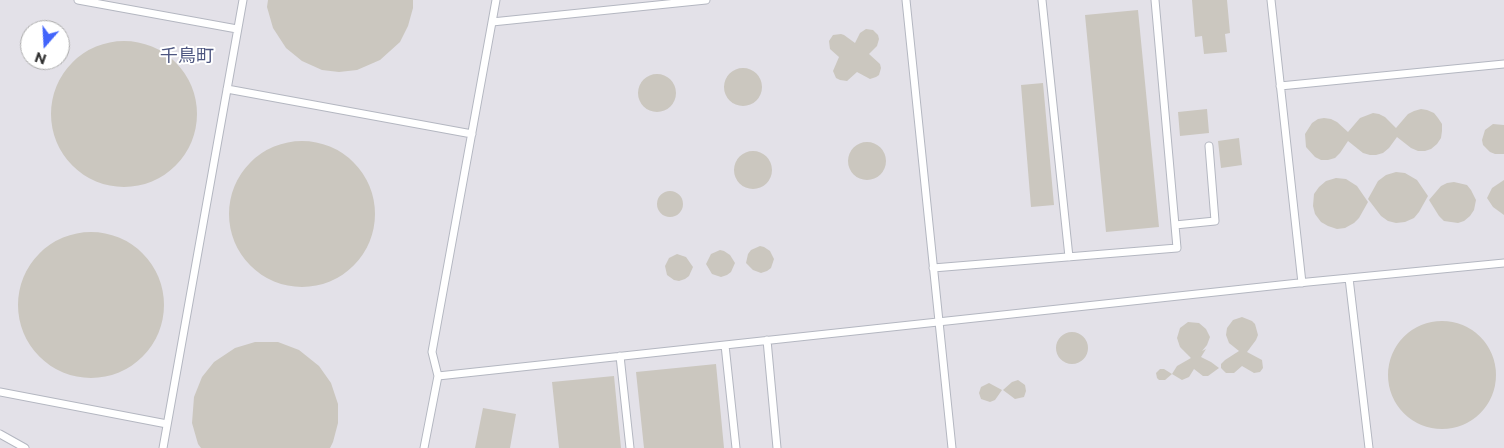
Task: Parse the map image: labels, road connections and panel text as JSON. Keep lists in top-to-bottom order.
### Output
{
  "districts": ["千鳥町"],
  "north": "bottom"
}
